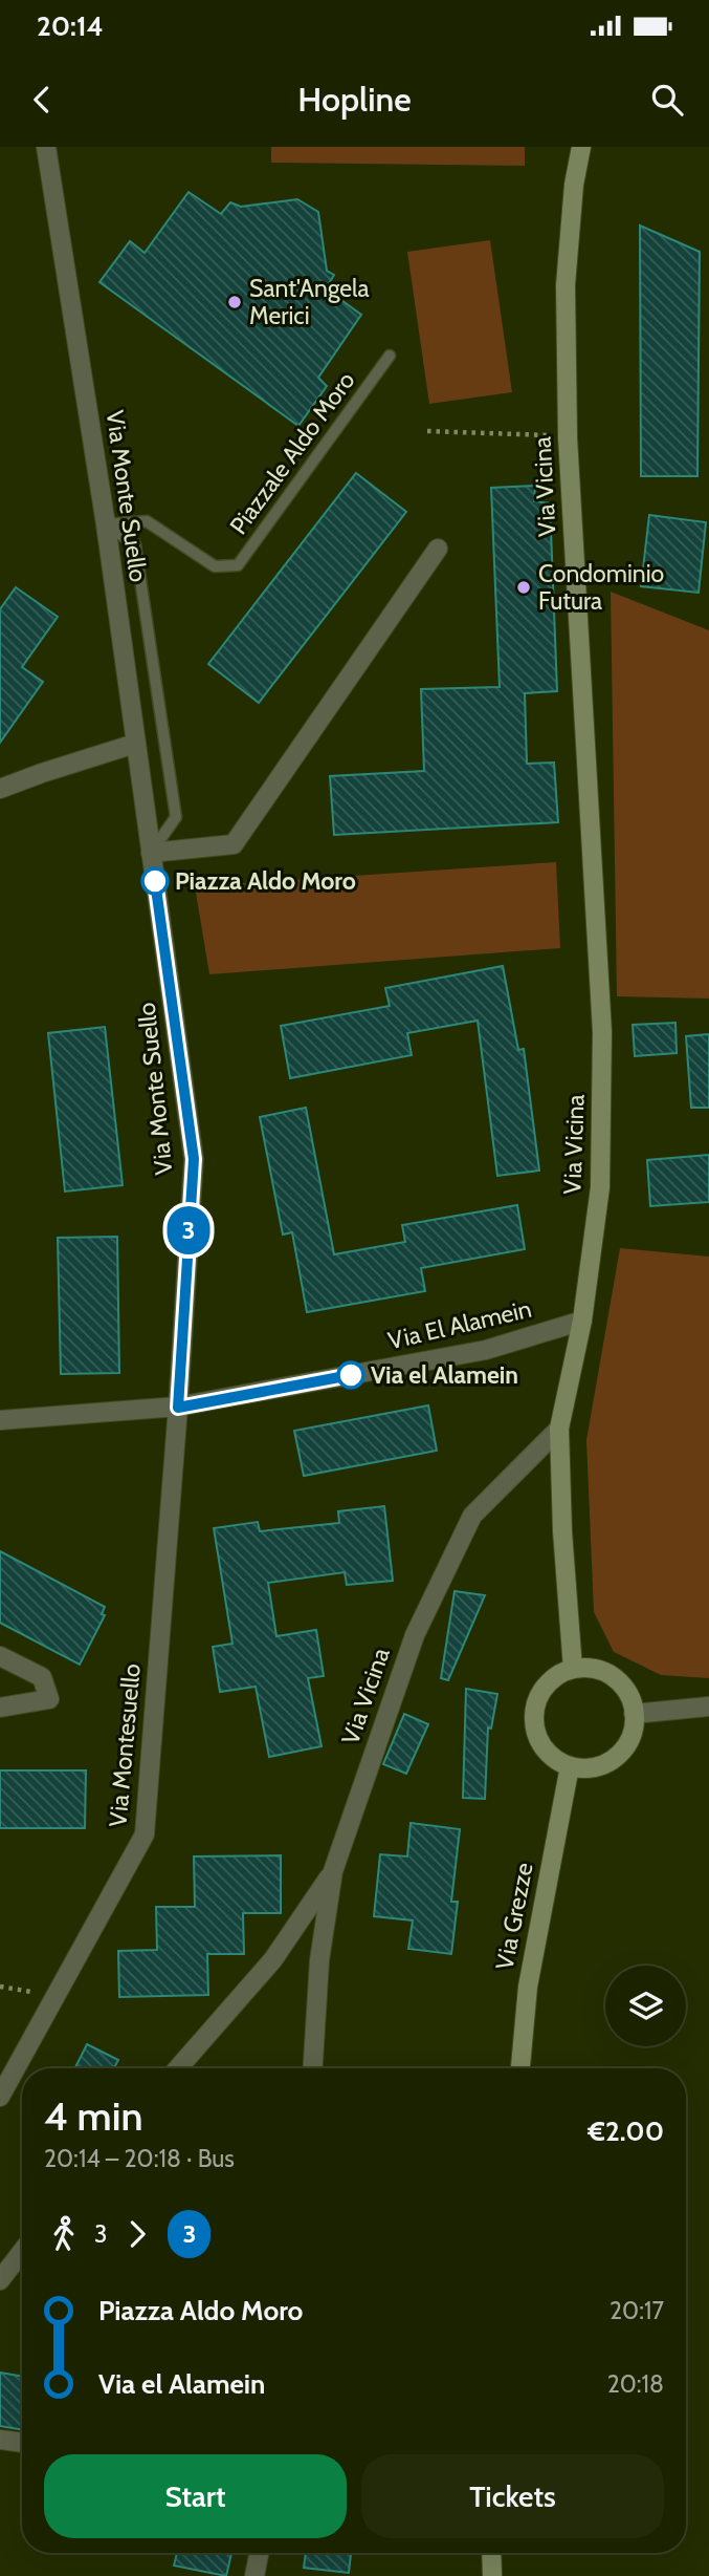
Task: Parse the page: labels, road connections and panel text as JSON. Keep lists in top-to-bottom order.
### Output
{
  "streets": {
    "street": [
      "Via Vicina",
      "Via Monte Suello",
      "Via El Alamein",
      "Via Montesuello",
      "Via Grezze"
    ],
    "lane": ["Piazzale Aldo Moro"]
  },
  "crossings": [
    ["Piazzale Aldo Moro", "Via Monte Suello"],
    ["Via Vicina", "Via El Alamein"],
    ["Via Monte Suello", "Via El Alamein"],
    ["Via Monte Suello", "Via Montesuello"],
    ["Via El Alamein", "Via Montesuello"]
  ],
  "places": [
    "Sant'Angela Merici",
    "Condominio Futura",
    "Piazza Aldo Moro",
    "Via el Alamein"
  ],
  "lines": ["bus line 3"],
  "page": {
    "status": "20:14",
    "header": "Hopline",
    "on_map": "3",
    "heading": ["4 min", "20:14 – 20:18 · Bus", "€2.00"],
    "legs": ["3", "3"],
    "list": [
      {
        "name": "Piazza Aldo Moro",
        "value": "20:17"
      },
      {
        "name": "Via el Alamein",
        "value": "20:18"
      }
    ],
    "buttons": ["Start", "Tickets"]
  }
}
